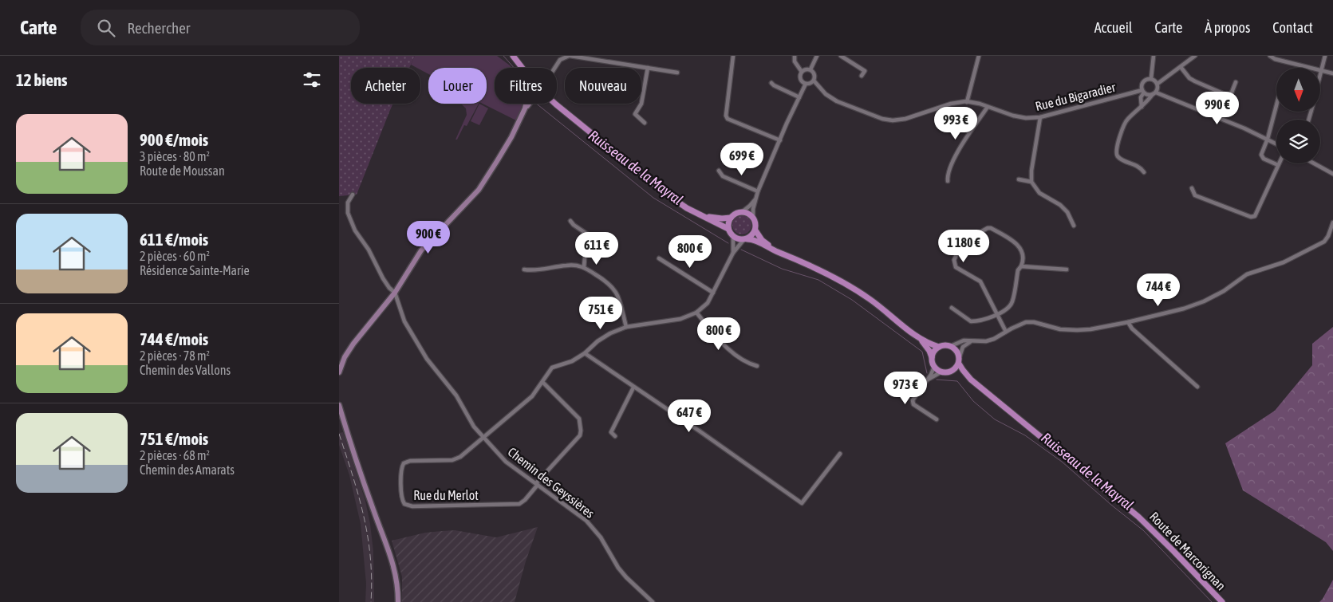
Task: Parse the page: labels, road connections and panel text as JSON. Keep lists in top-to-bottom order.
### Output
{
  "streets": {
    "main road": ["Route de Marcorignan"],
    "street": ["Rue du Bigaradier", "Chemin des Geyssières", "Rue du Merlot"]
  },
  "crossings": [
    ["Chemin des Geyssières", "Rue du Merlot"]
  ],
  "water": ["Ruisseau de la Mayral"],
  "north": "bottom",
  "page": {
    "header": "Carte",
    "search": "Rechercher",
    "nav": [
      "Accueil",
      "Carte",
      "À propos",
      "Contact"
    ],
    "heading": "12 biens",
    "chip": [
      "Acheter",
      "Louer",
      "Filtres",
      "Nouveau"
    ],
    "price": [
      "990 €",
      "993 €",
      "699 €",
      "900 €",
      "1 180 €",
      "611 €",
      "800 €",
      "744 €",
      "751 €",
      "800 €",
      "973 €",
      "647 €"
    ],
    "list": [
      {
        "name": "900 €/mois",
        "note": "3 pièces · 80 m² · Route de Moussan"
      },
      {
        "name": "611 €/mois",
        "note": "2 pièces · 60 m² · Résidence Sainte-Marie"
      },
      {
        "name": "744 €/mois",
        "note": "2 pièces · 78 m² · Chemin des Vallons"
      },
      {
        "name": "751 €/mois",
        "note": "2 pièces · 68 m² · Chemin des Amarats"
      }
    ]
  }
}
